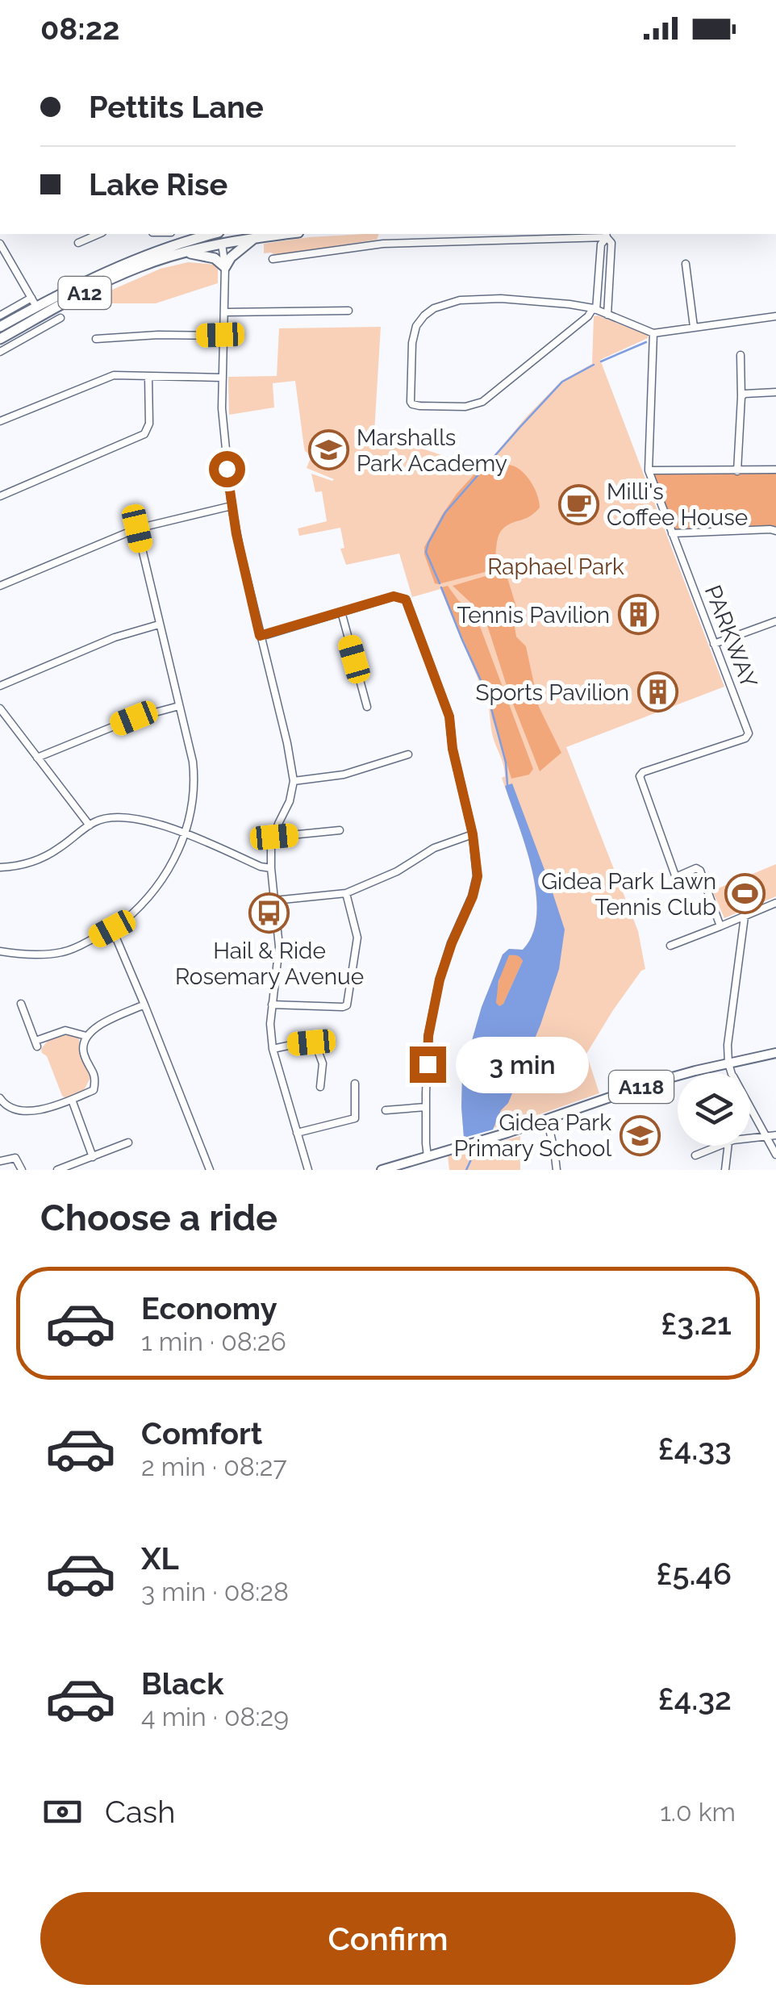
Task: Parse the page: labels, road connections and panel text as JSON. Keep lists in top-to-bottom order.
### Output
{
  "streets": {
    "highway": ["A12"],
    "main road": ["A118"],
    "street": ["PARKWAY"]
  },
  "parks": ["Raphael Park"],
  "places": {
    "school or university": ["Marshalls Park Academy", "Gidea Park Primary School"],
    "cafe": ["Milli's Coffee House"],
    "building": ["Tennis Pavilion", "Sports Pavilion"],
    "sports": ["Gidea Park Lawn Tennis Club"],
    "bus stop": ["Hail & Ride Rosemary Avenue"]
  },
  "page": {
    "status": "08:22",
    "banner": ["Pettits Lane", "Lake Rise"],
    "bubble": "3 min",
    "heading": "Choose a ride",
    "list": [
      {
        "name": "Economy",
        "note": "1 min · 08:26",
        "value": "£3.21"
      },
      {
        "name": "Comfort",
        "note": "2 min · 08:27",
        "value": "£4.33"
      },
      {
        "name": "XL",
        "note": "3 min · 08:28",
        "value": "£5.46"
      },
      {
        "name": "Black",
        "note": "4 min · 08:29",
        "value": "£4.32"
      }
    ],
    "pay": ["Cash", "1.0 km"],
    "buttons": "Confirm"
  }
}
